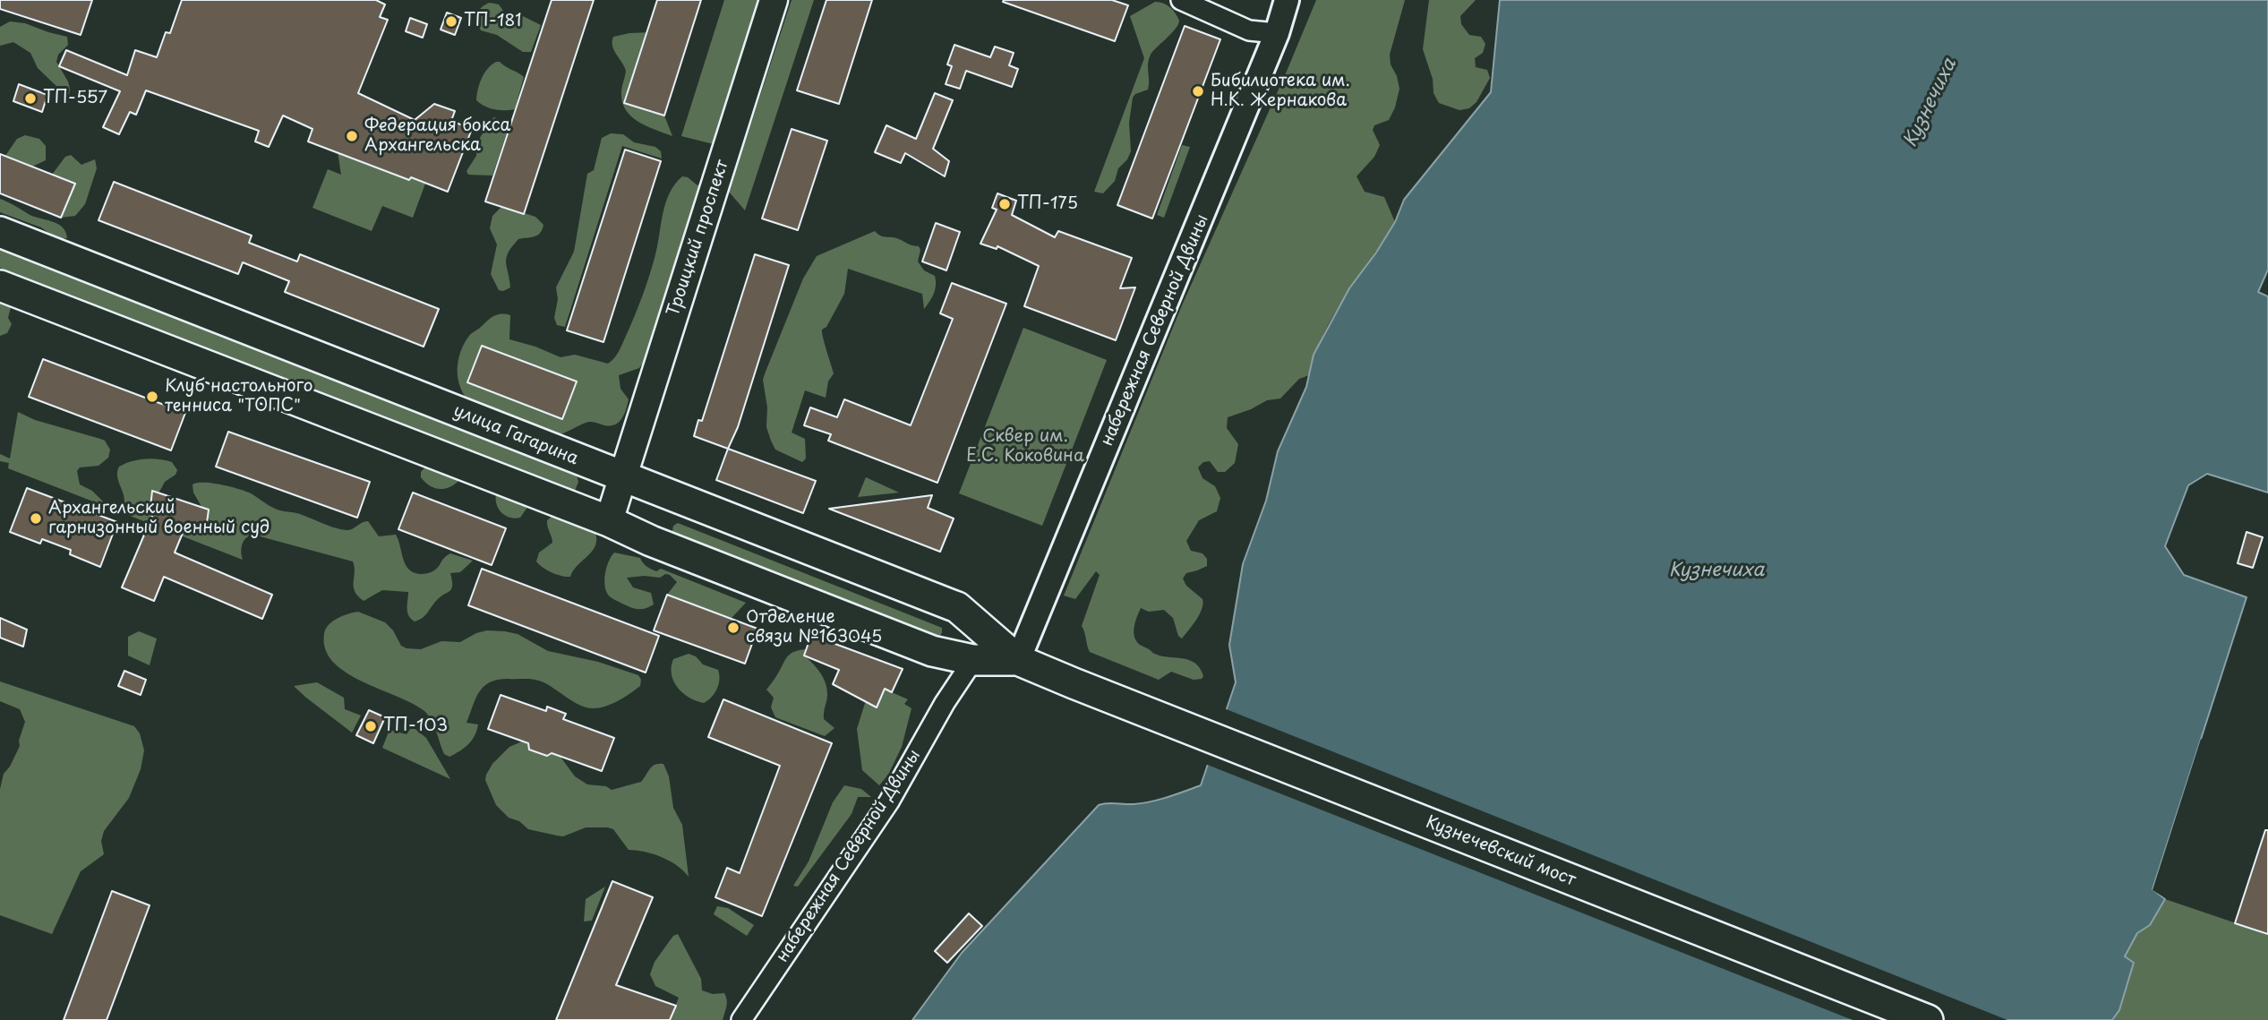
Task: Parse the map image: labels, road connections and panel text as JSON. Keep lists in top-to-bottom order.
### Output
{
  "streets": {
    "main road": ["Троицкий проспект", "улица Гагарина", "Кузнечевский мост"],
    "street": ["набережная Северной Двины"]
  },
  "crossings": [
    ["Троицкий проспект", "улица Гагарина"],
    ["набережная Северной Двины", "улица Гагарина"],
    ["улица Гагарина", "Кузнечевский мост"]
  ],
  "water": ["Кузнечиха"],
  "parks": ["Сквер им. Е.С. Коковина"],
  "places": [
    "ТП-181",
    "Бибилиотека им. Н.К. Жернакова",
    "ТП-557",
    "Федерация бокса Архангельска",
    "ТП-175",
    "Клуб настольного тенниса \"ТОПС\"",
    "Архангельский гарнизонный военный суд",
    "Отделение связи №163045",
    "ТП-103"
  ]
}
